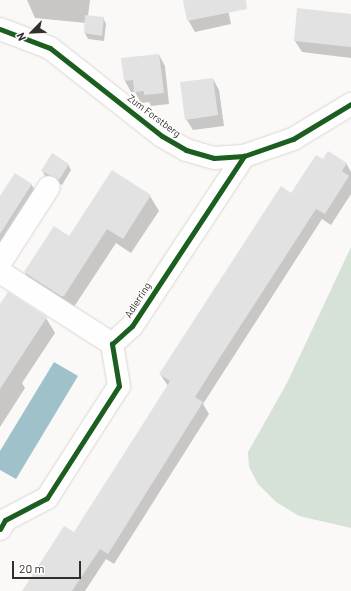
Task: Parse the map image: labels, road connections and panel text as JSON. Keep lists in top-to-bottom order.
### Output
{
  "streets": {
    "street": ["Zum Forstberg", "Adlerring"]
  },
  "crossings": [
    ["Zum Forstberg", "Adlerring"]
  ],
  "scale_bar": "20 m",
  "north": "bottom left"
}
